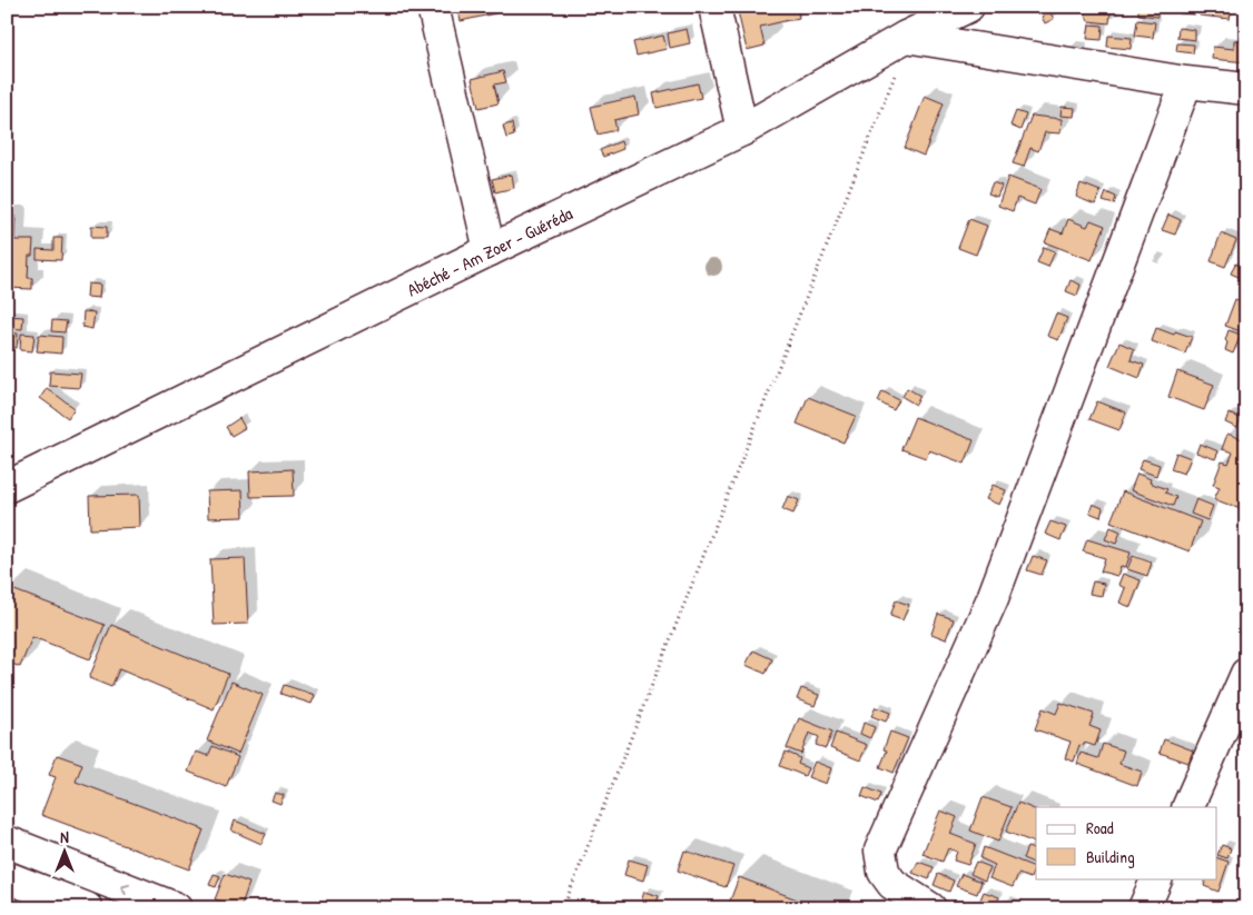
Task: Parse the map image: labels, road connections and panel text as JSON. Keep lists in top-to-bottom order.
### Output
{
  "streets": {
    "main road": ["Abéché - Am Zoer - Guéréda"]
  },
  "legend": ["Road", "Building"],
  "north": "top"
}
